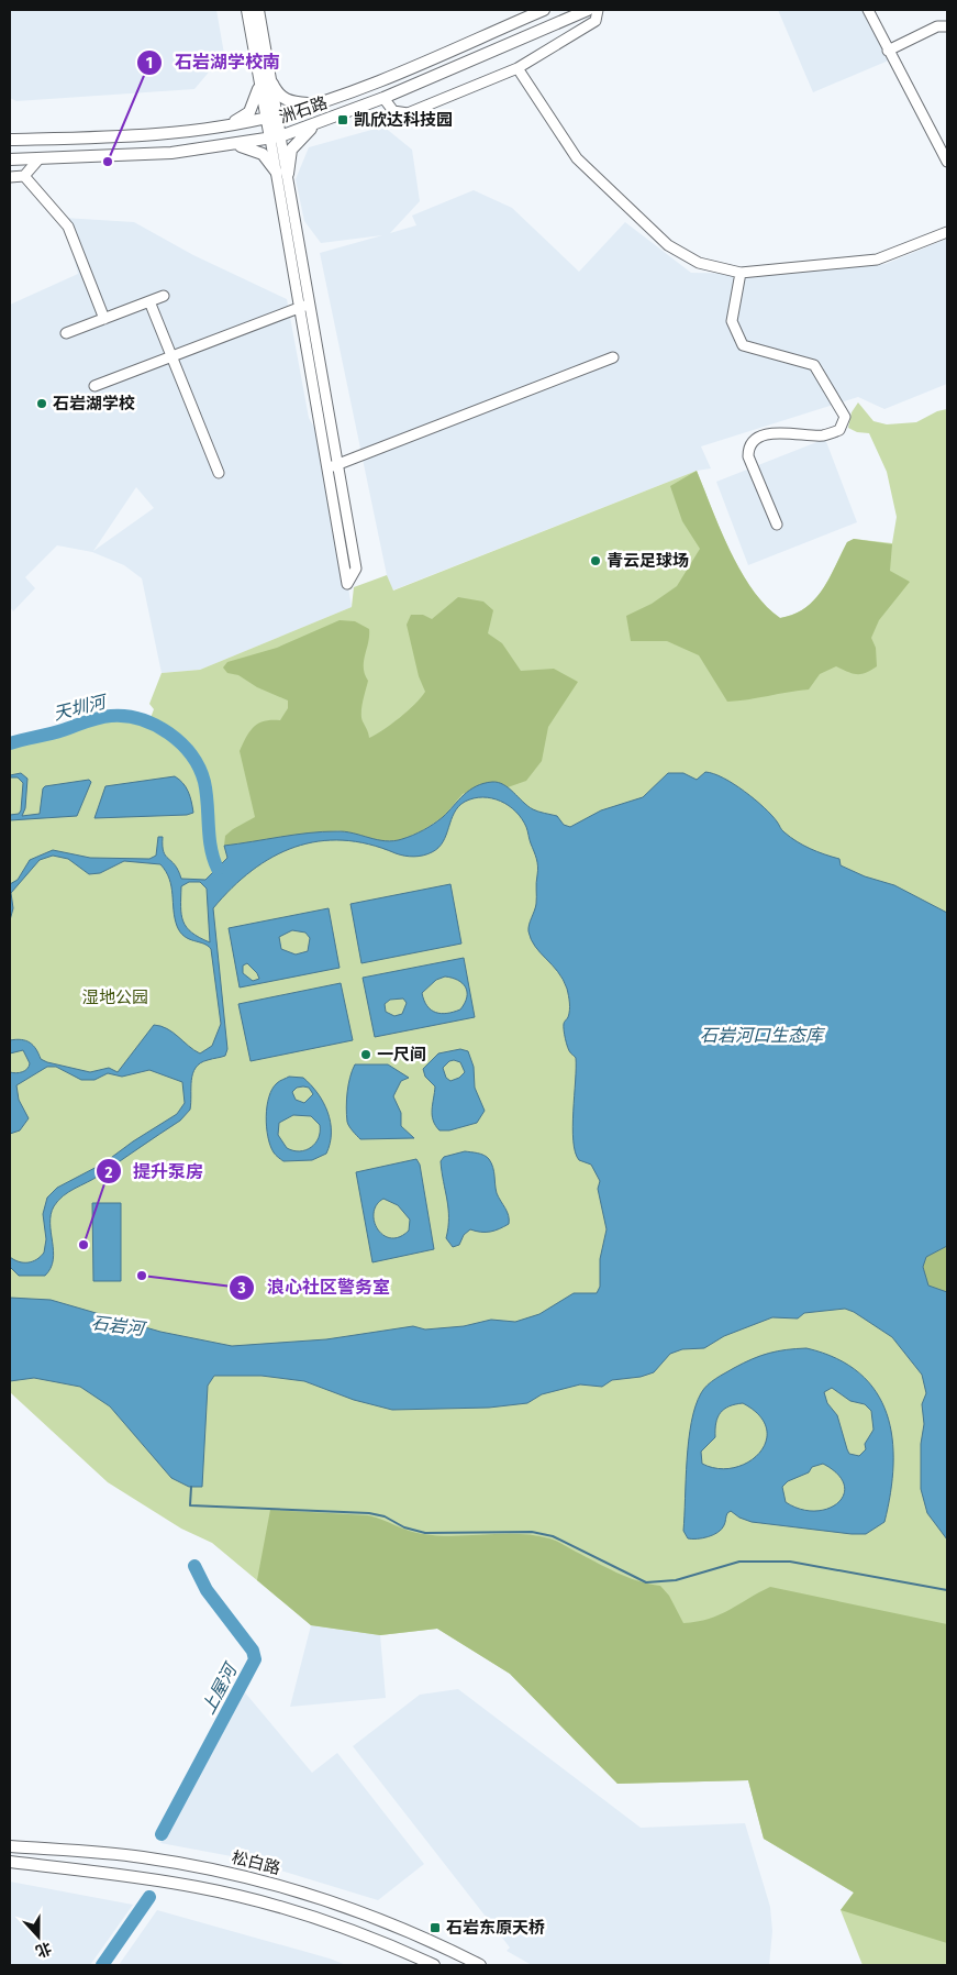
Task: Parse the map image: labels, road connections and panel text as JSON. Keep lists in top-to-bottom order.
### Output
{
  "streets": {
    "main road": ["洲石路", "松白路"]
  },
  "water": [
    "天圳河",
    "石岩河口生态库",
    "石岩河",
    "上屋河"
  ],
  "parks": ["湿地公园"],
  "places": {
    "transit": ["凯欣达科技园", "石岩东原天桥"],
    "other": [
      "石岩湖学校南",
      "石岩湖学校",
      "青云足球场",
      "一尺间",
      "提升泵房",
      "浪心社区警务室"
    ]
  },
  "north": "bottom"
}
